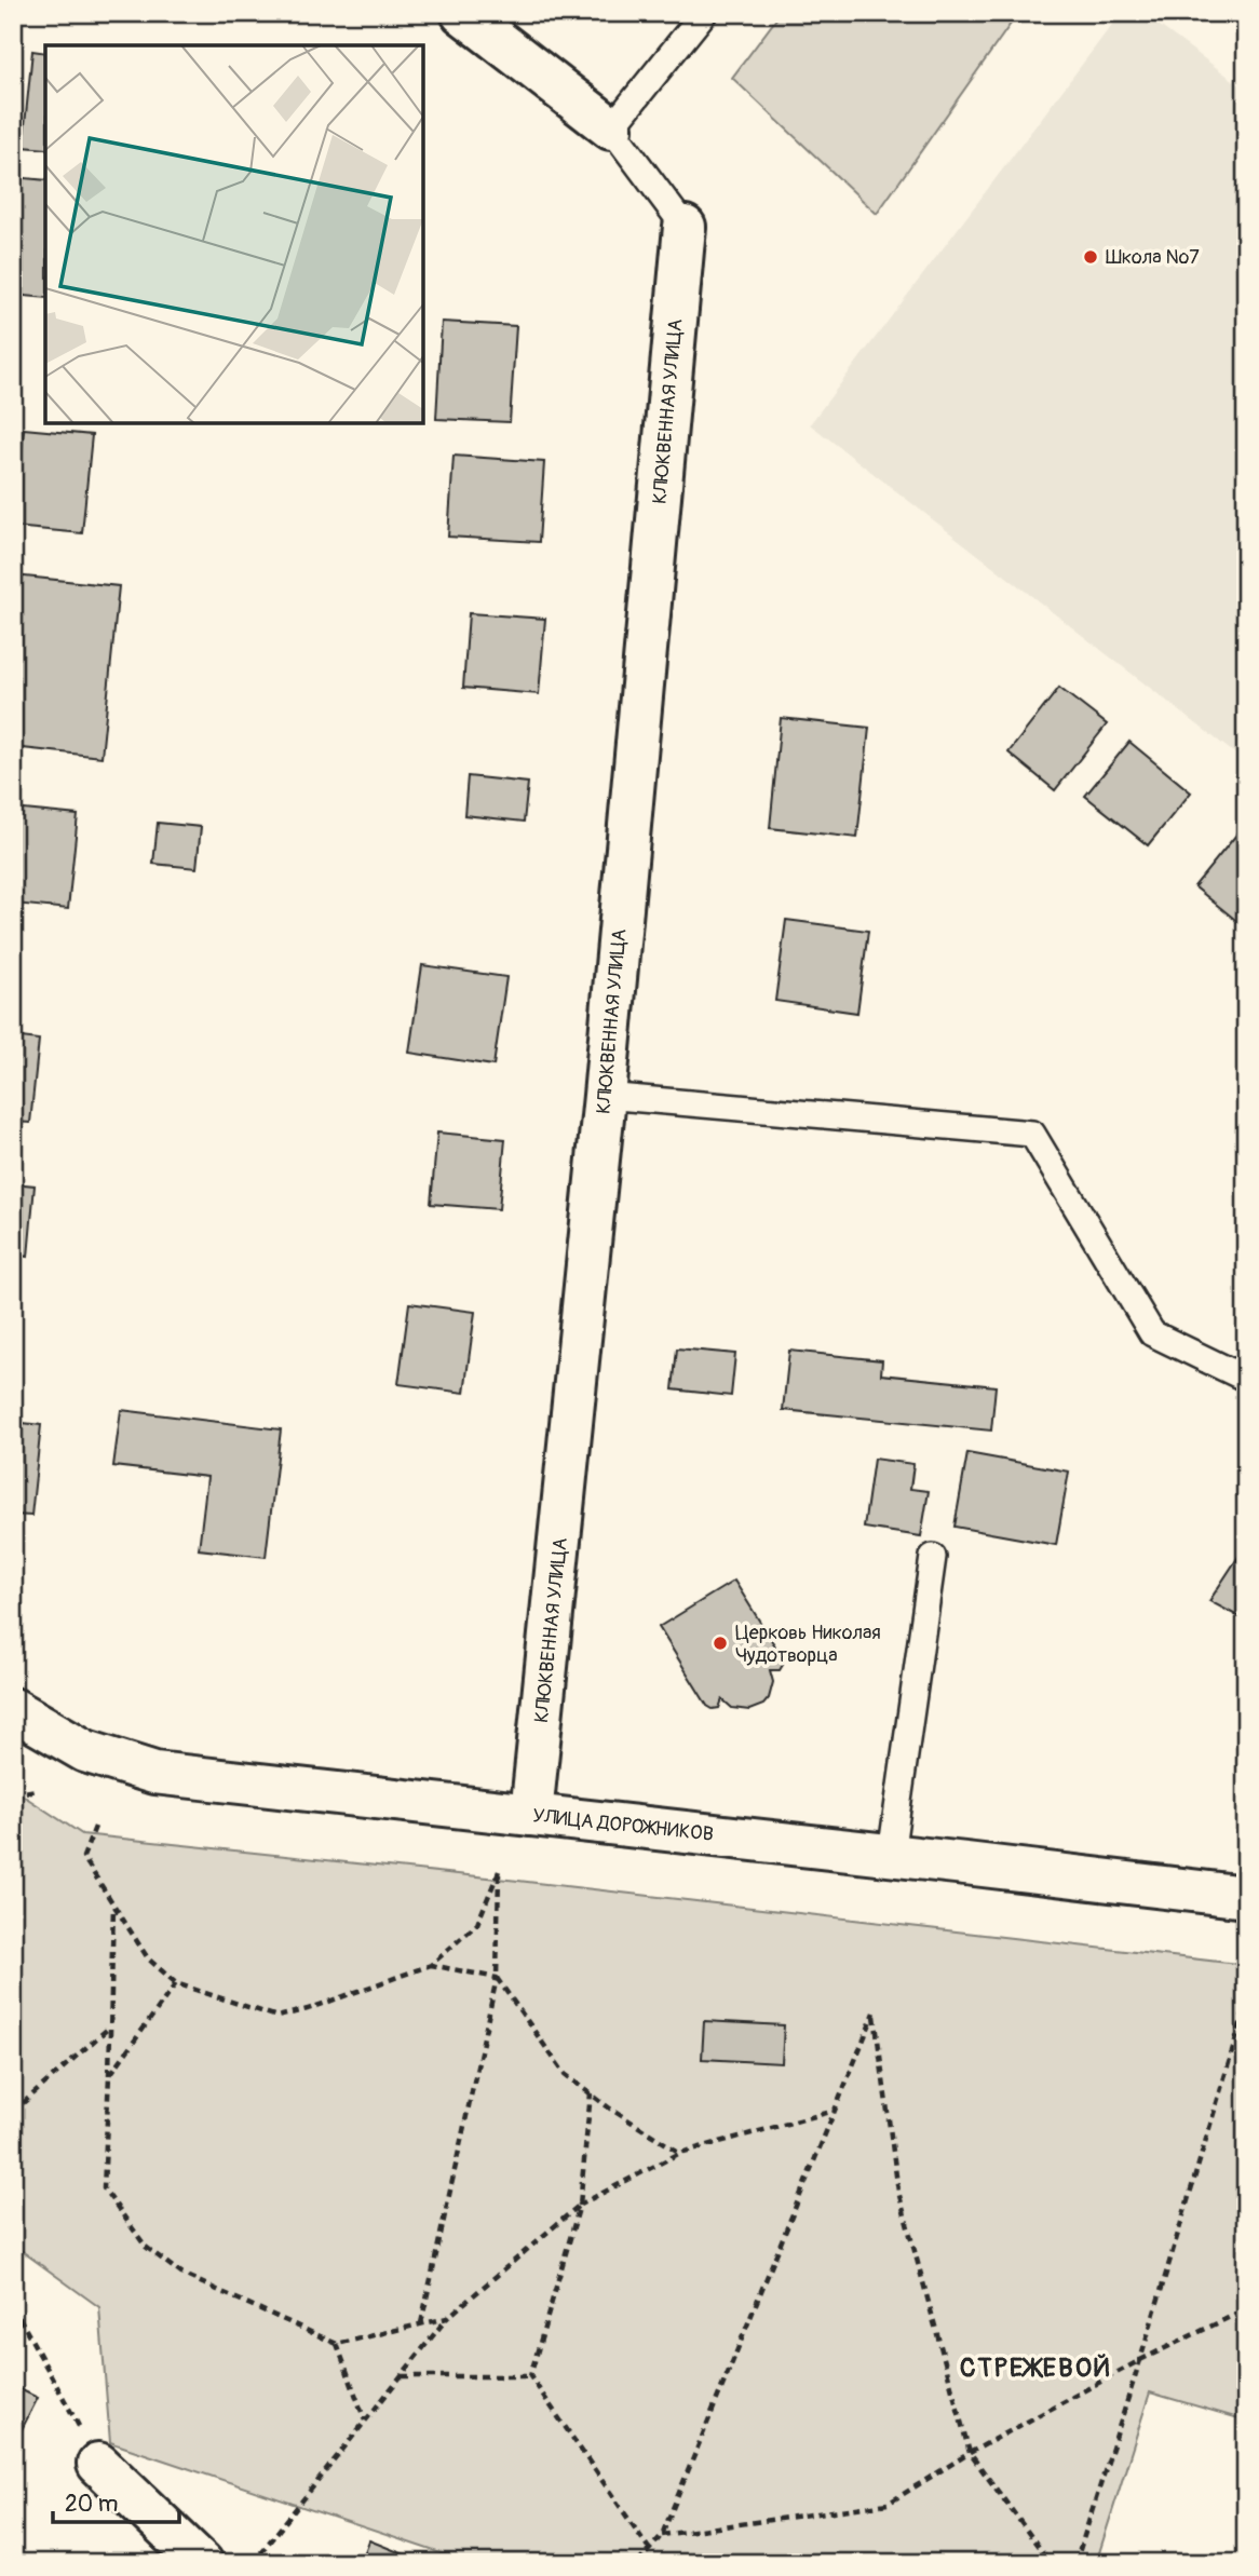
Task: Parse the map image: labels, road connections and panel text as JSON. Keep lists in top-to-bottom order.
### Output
{
  "streets": {
    "street": ["КЛЮКВЕННАЯ УЛИЦА", "УЛИЦА ДОРОЖНИКОВ"]
  },
  "crossings": [
    ["КЛЮКВЕННАЯ УЛИЦА", "УЛИЦА ДОРОЖНИКОВ"]
  ],
  "districts": ["СТРЕЖЕВОЙ"],
  "places": ["Школа №7", "Церковь Николая Чудотворца"],
  "scale_bar": "20 m"
}
